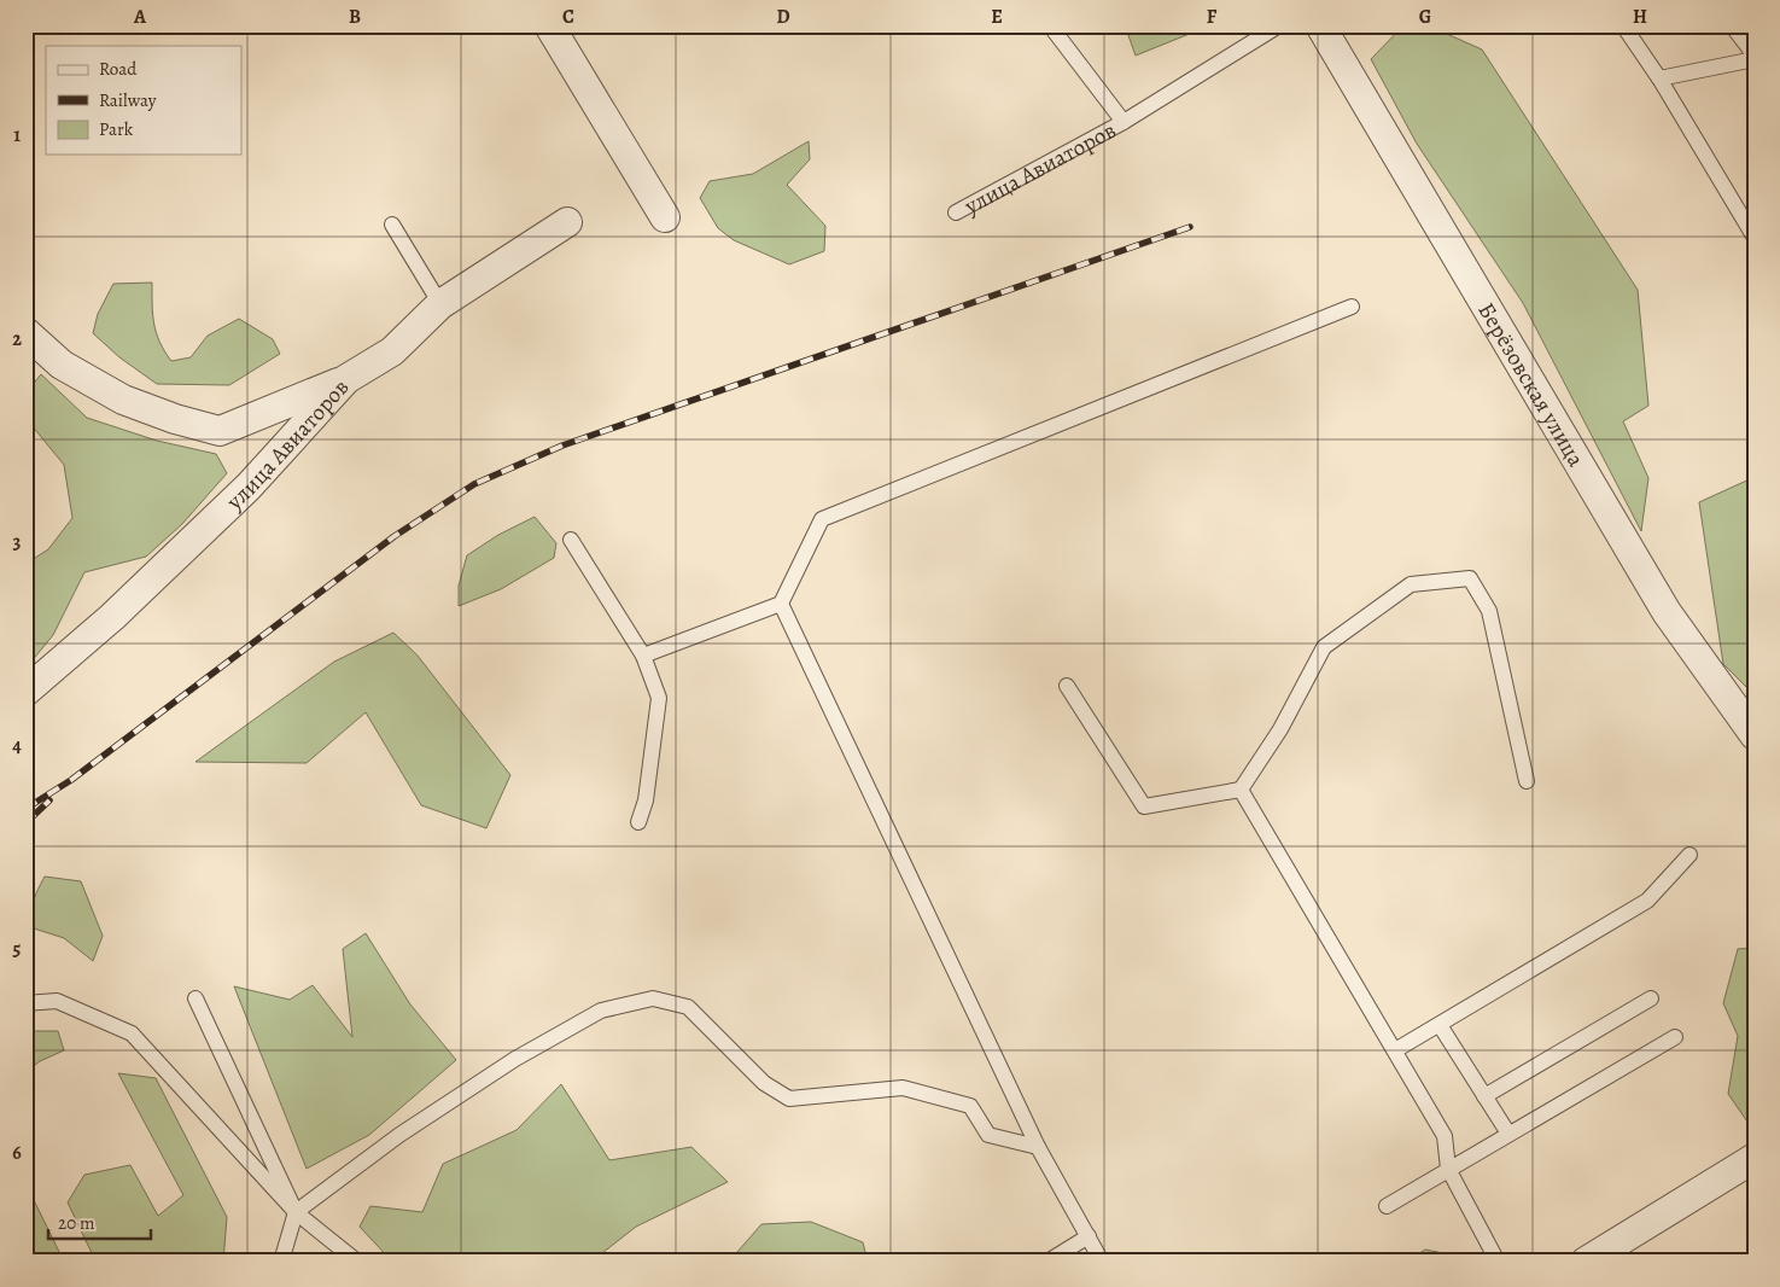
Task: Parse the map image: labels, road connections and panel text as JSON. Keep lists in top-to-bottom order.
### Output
{
  "streets": {
    "street": ["улица Авиаторов", "Берёзовская улица"]
  },
  "legend": ["Road", "Railway", "Park"],
  "scale_bar": "20 m",
  "grid": {
    "columns": [
      "A",
      "B",
      "C",
      "D",
      "E",
      "F",
      "G",
      "H"
    ],
    "rows": [
      "1",
      "2",
      "3",
      "4",
      "5",
      "6"
    ]
  }
}
